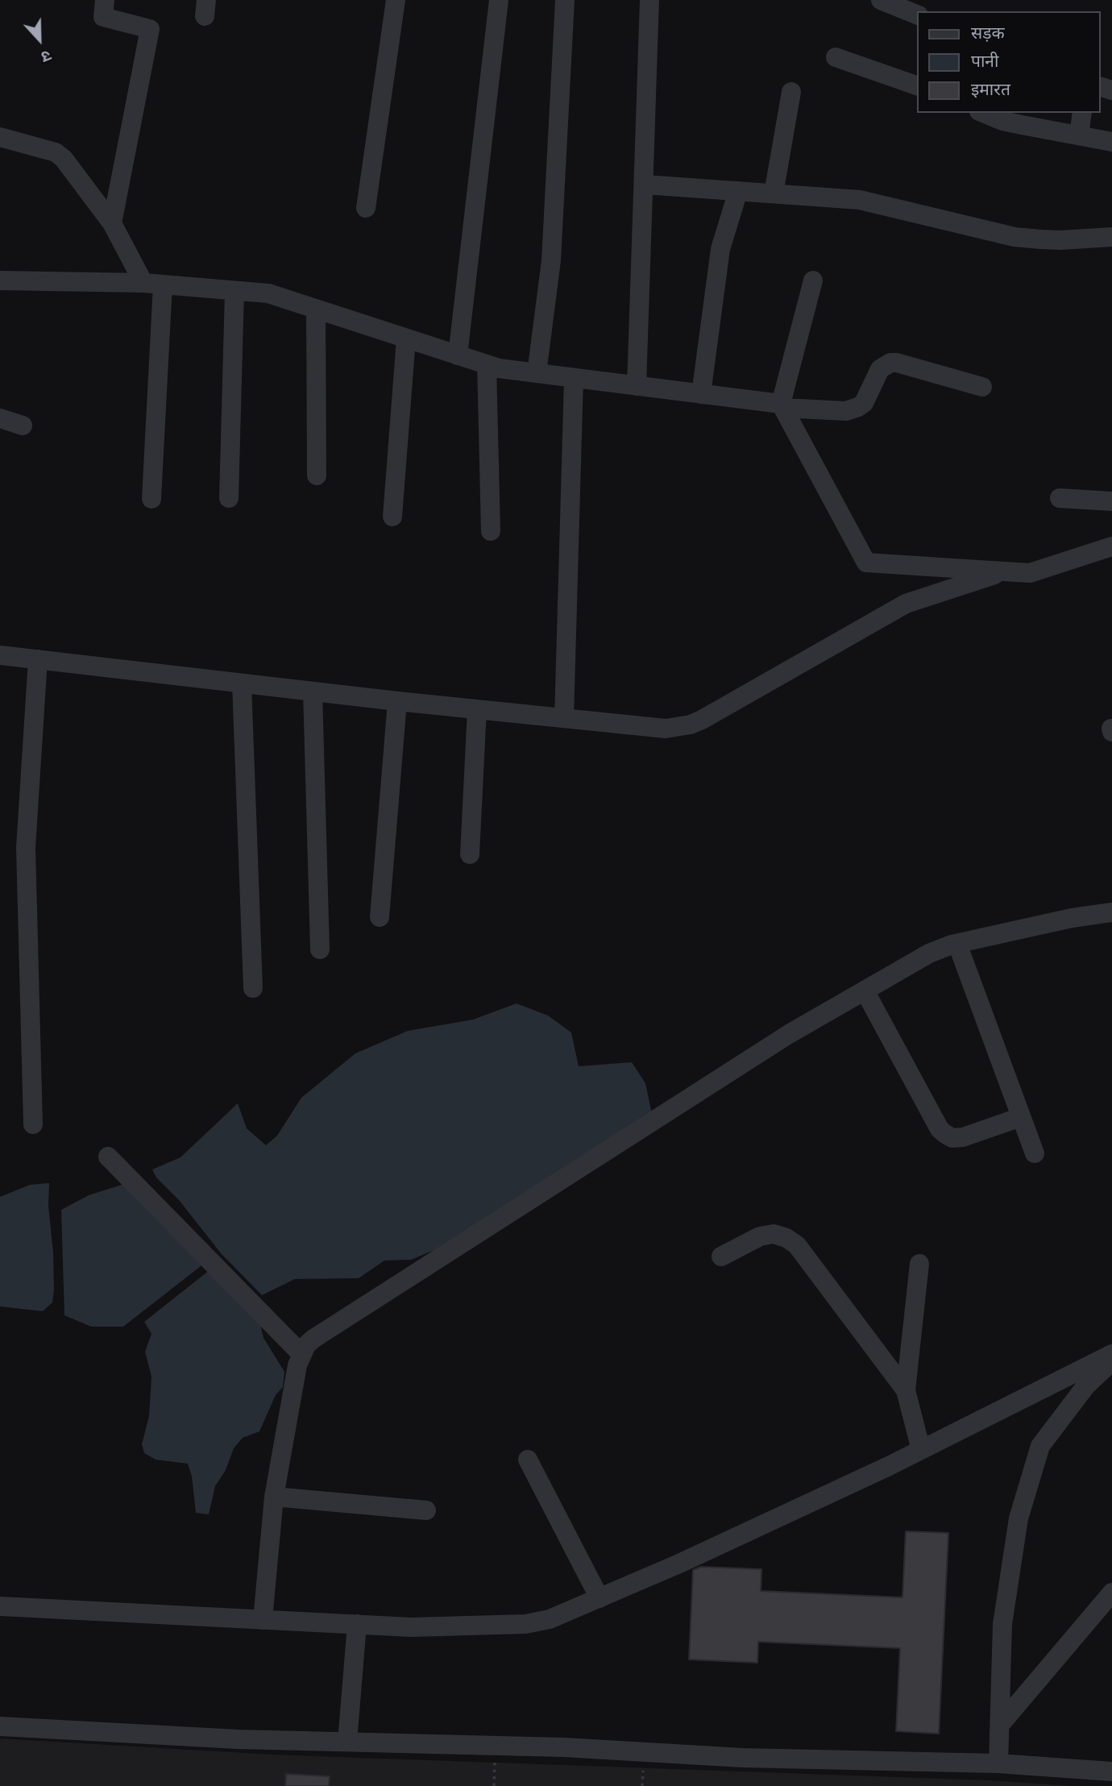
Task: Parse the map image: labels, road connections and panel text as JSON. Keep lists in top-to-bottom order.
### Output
{
  "legend": ["सड़क", "पानी", "इमारत"],
  "north": "bottom"
}
